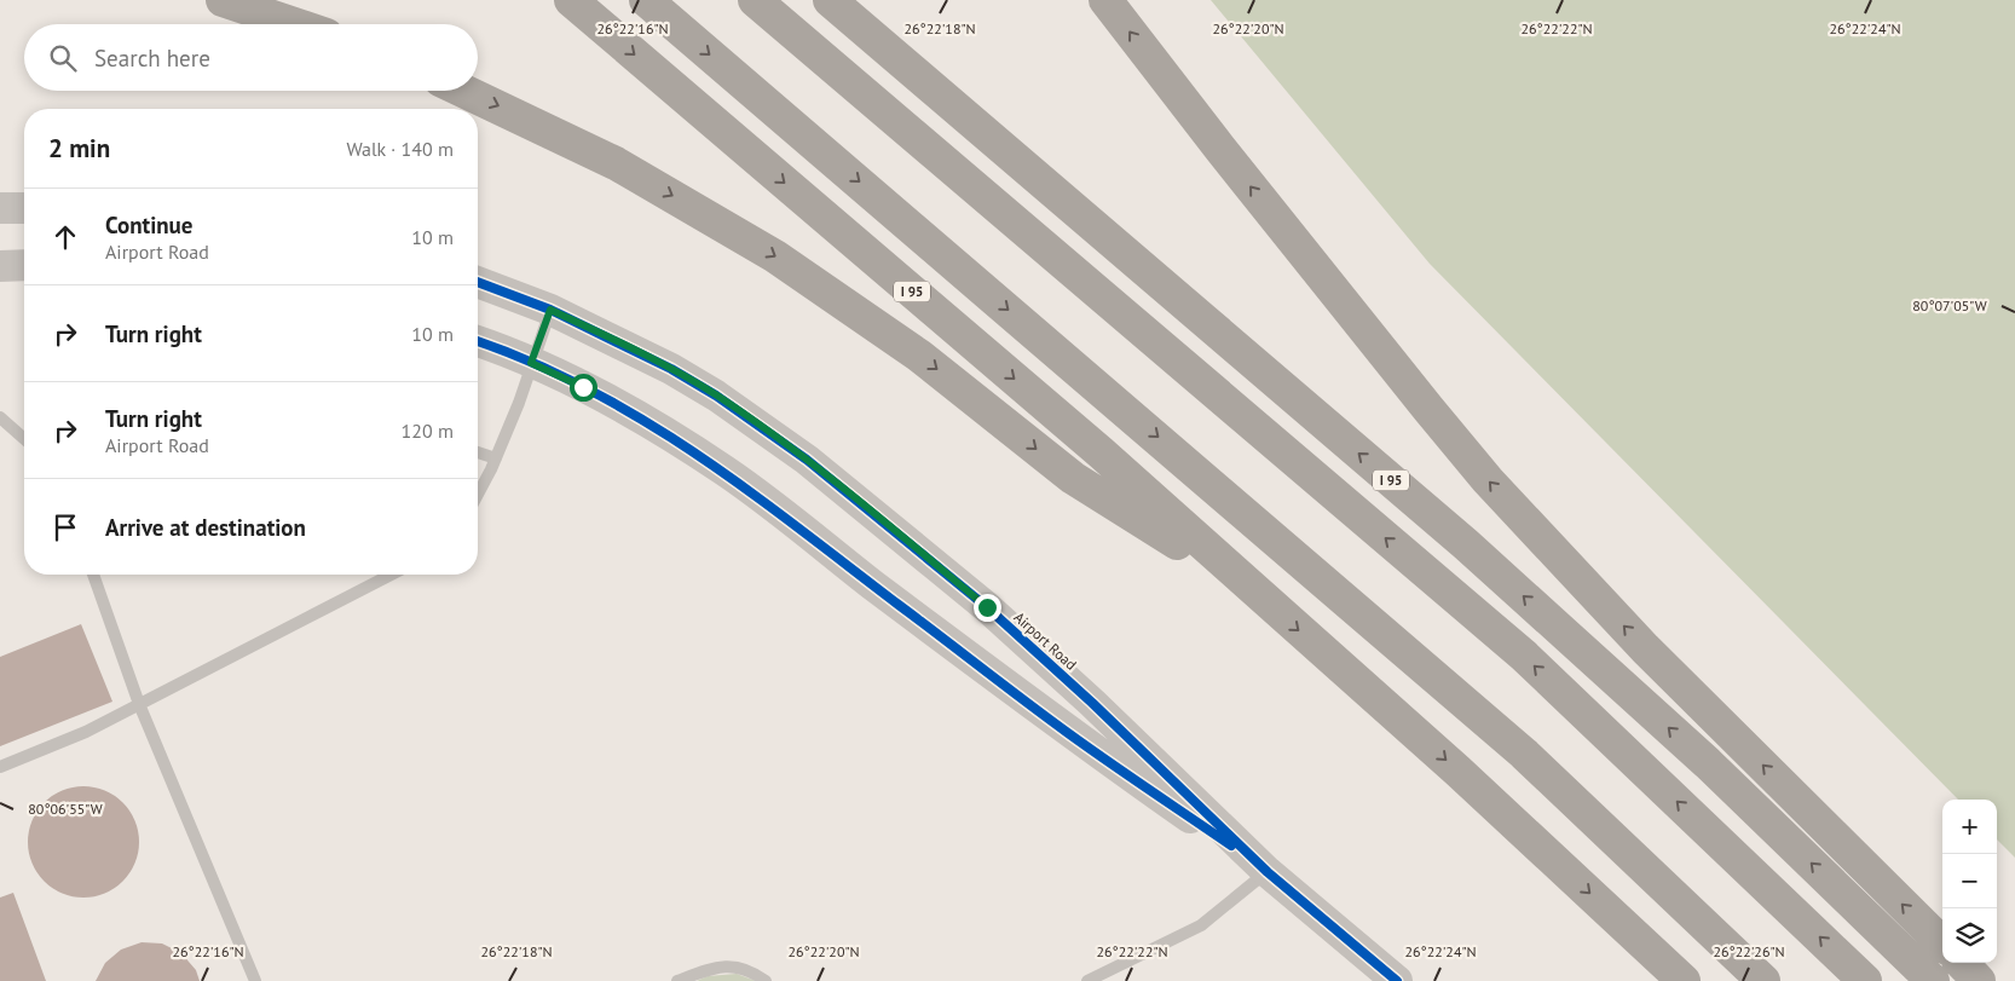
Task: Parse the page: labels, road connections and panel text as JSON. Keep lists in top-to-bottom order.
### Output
{
  "streets": {
    "highway": ["I 95"],
    "street": ["Airport Road"]
  },
  "page": {
    "search": "Search here",
    "heading": ["2 min", "Walk · 140 m"],
    "list": [
      ["Continue", "Airport Road", "10 m"],
      ["Turn right", "10 m"],
      ["Turn right", "Airport Road", "120 m"],
      "Arrive at destination"
    ],
    "map_buttons": ["+", "−"]
  },
  "coordinates": [
    "26°22'16\"N",
    "26°22'18\"N",
    "26°22'20\"N",
    "26°22'22\"N",
    "26°22'24\"N",
    "80°07'05\"W",
    "80°06'55\"W",
    "26°22'26\"N"
  ]
}
